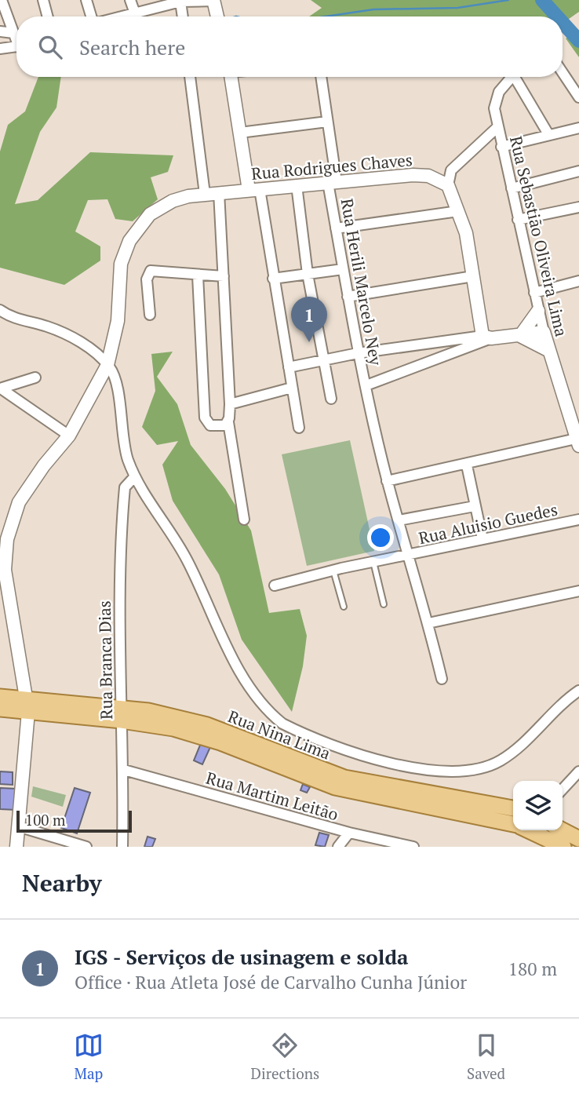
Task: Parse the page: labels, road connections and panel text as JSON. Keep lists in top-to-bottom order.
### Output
{
  "streets": {
    "main road": ["Rua Nina Lima"],
    "street": [
      "Rua Rodrigues Chaves",
      "Rua Sebastião Oliveira Lima",
      "Rua Herili Marcelo Ney",
      "Rua Aluisio Guedes",
      "Rua Branca Dias",
      "Rua Martim Leitão"
    ]
  },
  "crossings": [
    ["Rua Rodrigues Chaves", "Rua Herili Marcelo Ney"],
    ["Rua Rodrigues Chaves", "Rua Nina Lima"],
    ["Rua Herili Marcelo Ney", "Rua Aluisio Guedes"],
    ["Rua Branca Dias", "Rua Nina Lima"],
    ["Rua Branca Dias", "Rua Martim Leitão"]
  ],
  "scale_bar": "100 m",
  "page": {
    "search": "Search here",
    "pins": "1",
    "scale": "100 m",
    "heading": "Nearby",
    "list": [
      {
        "mark": "1",
        "name": "IGS - Serviços de usinagem e solda",
        "note": "Office · Rua Atleta José de Carvalho Cunha Júnior",
        "value": "180 m"
      }
    ],
    "nav": ["Map", "Directions", "Saved"]
  }
}
